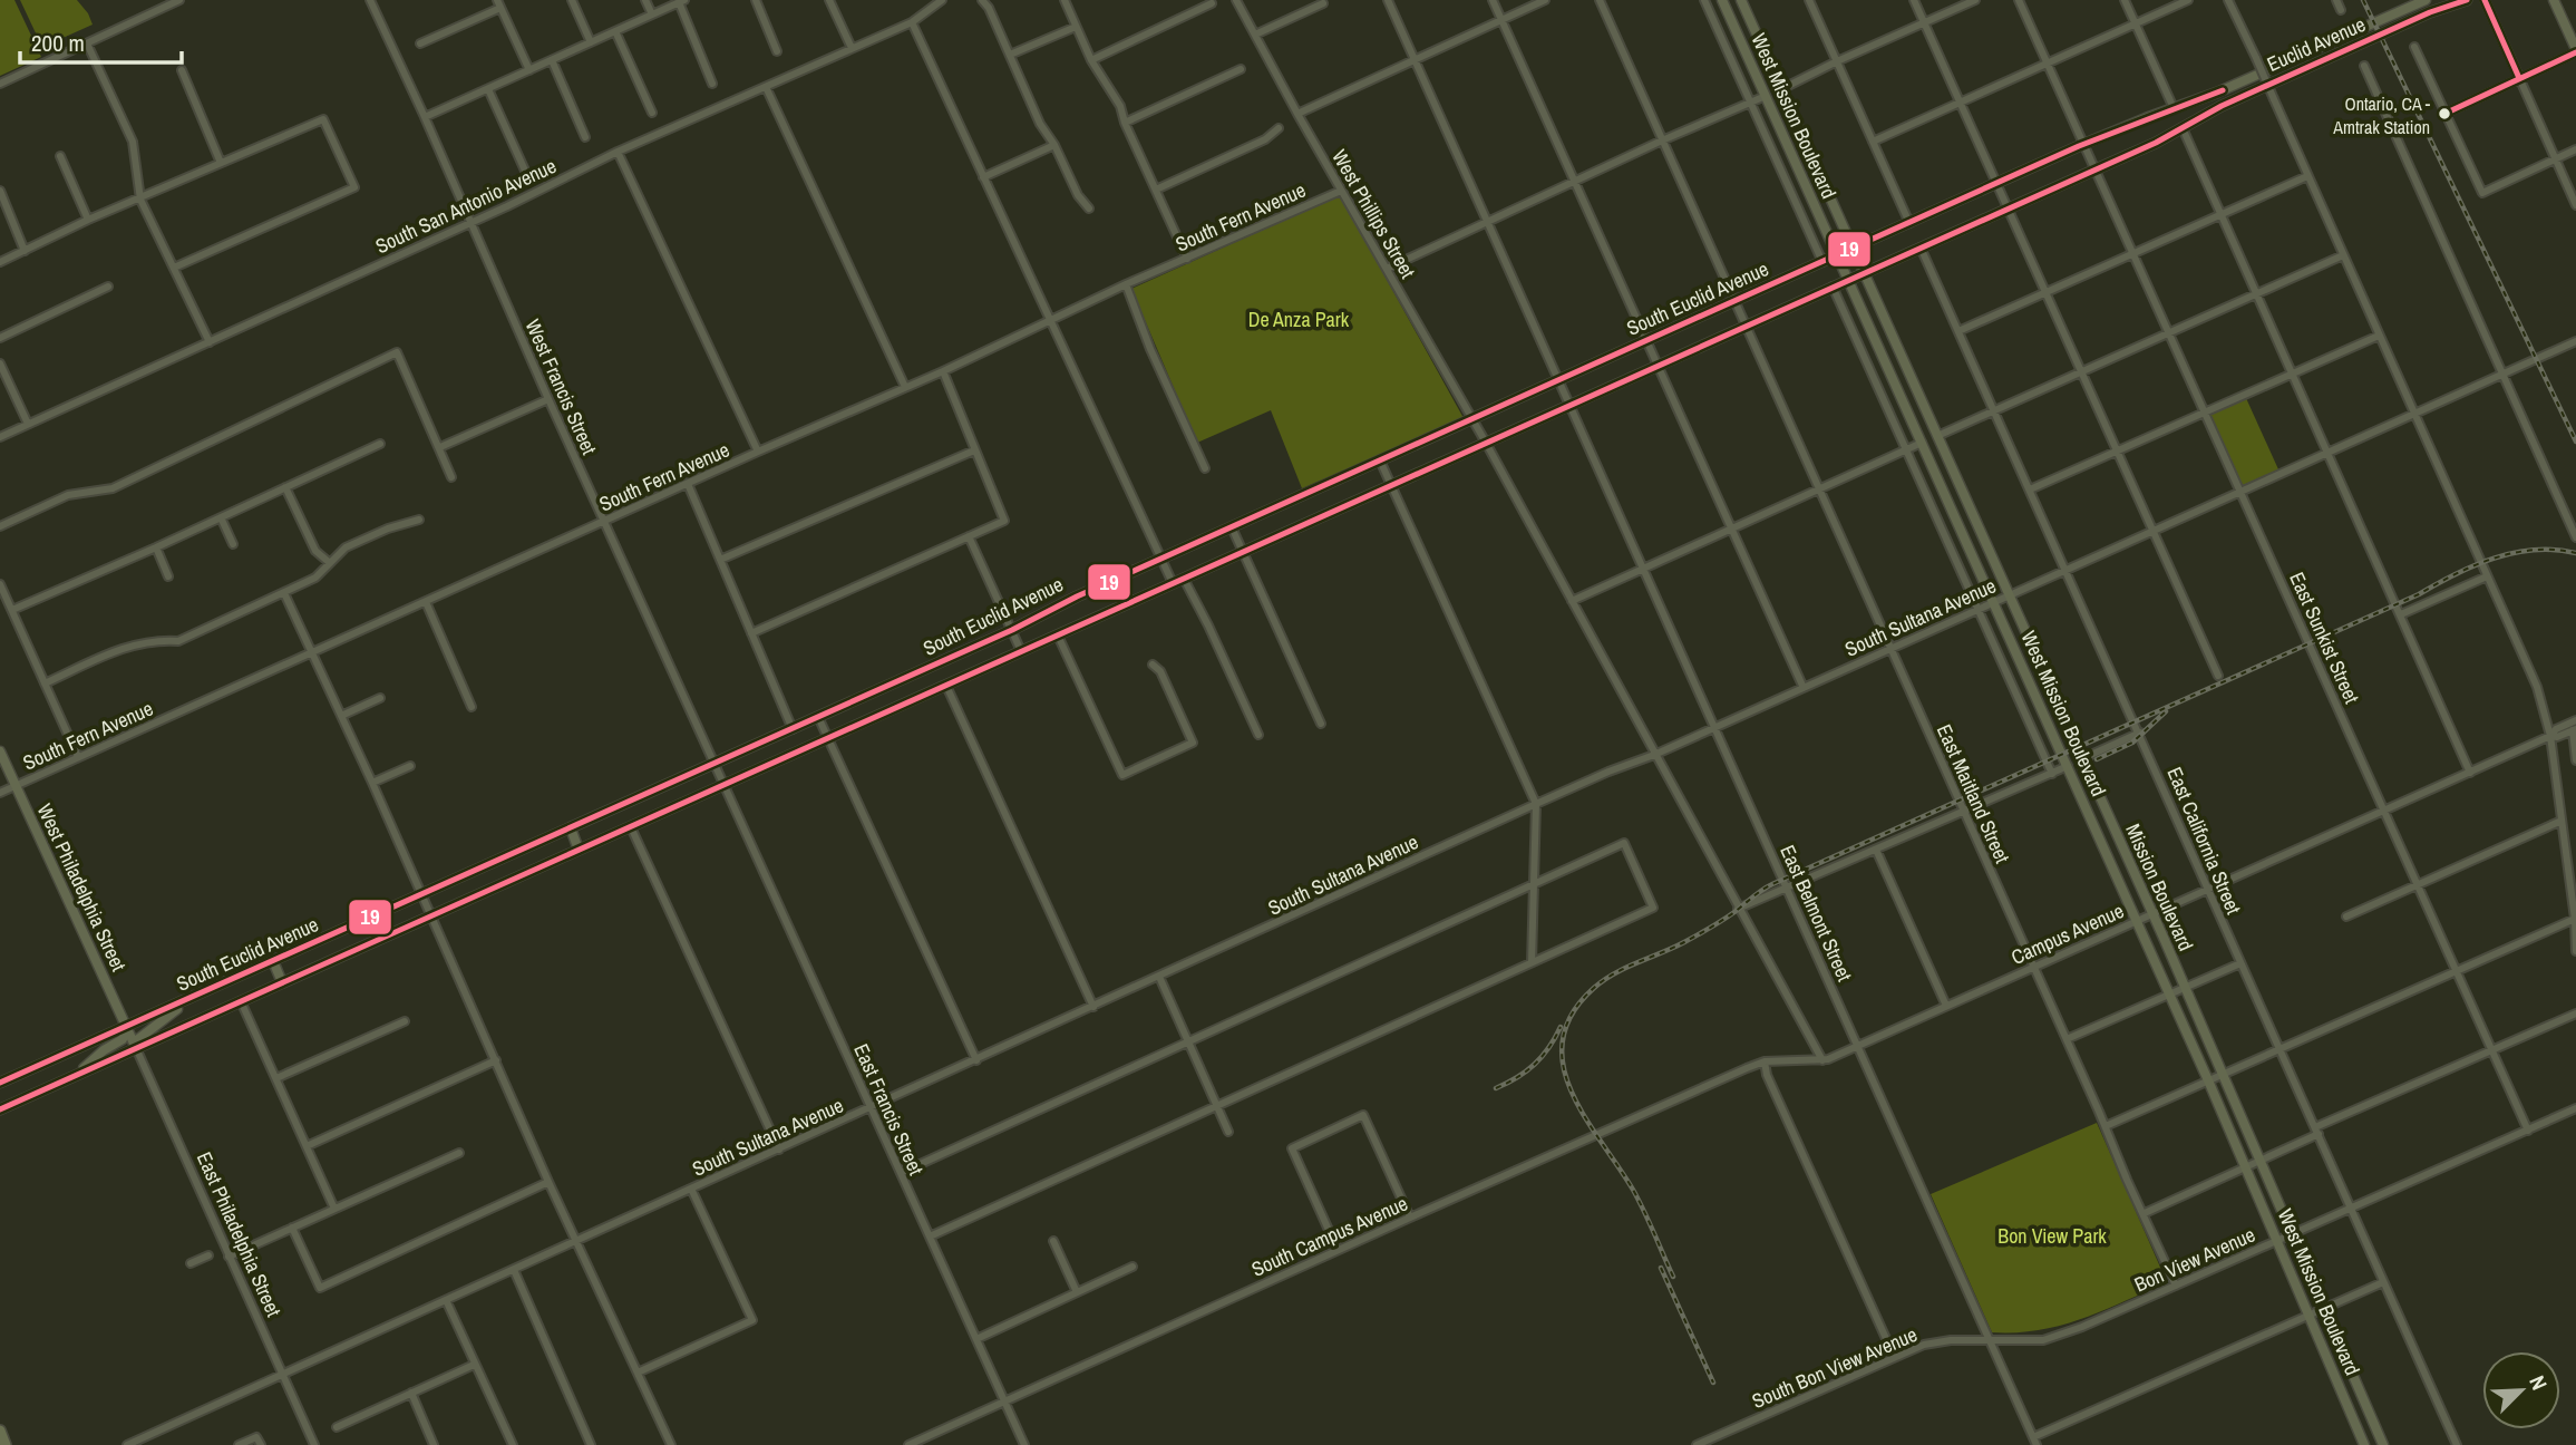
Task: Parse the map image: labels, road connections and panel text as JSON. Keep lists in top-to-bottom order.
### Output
{
  "streets": {
    "main road": [
      "Euclid Avenue",
      "West Mission Boulevard",
      "South Euclid Avenue",
      "West Philadelphia Street",
      "Mission Boulevard",
      "East Philadelphia Street"
    ],
    "street": [
      "South San Antonio Avenue",
      "West Phillips Street",
      "South Fern Avenue",
      "West Francis Street",
      "South Sultana Avenue",
      "East Sunkist Street",
      "East Maitland Street",
      "East California Street",
      "East Belmont Street",
      "Campus Avenue",
      "East Francis Street",
      "South Campus Avenue",
      "Bon View Avenue",
      "South Bon View Avenue"
    ]
  },
  "crossings": [
    ["Euclid Avenue", "South Euclid Avenue"],
    ["West Mission Boulevard", "South Euclid Avenue"],
    ["West Mission Boulevard", "South Sultana Avenue"],
    ["West Mission Boulevard", "Mission Boulevard"],
    ["West Mission Boulevard", "Campus Avenue"],
    ["West Mission Boulevard", "Bon View Avenue"],
    ["South San Antonio Avenue", "West Francis Street"],
    ["West Phillips Street", "South Fern Avenue"],
    ["West Phillips Street", "South Euclid Avenue"],
    ["West Phillips Street", "South Sultana Avenue"],
    ["West Phillips Street", "Campus Avenue"],
    ["South Fern Avenue", "West Francis Street"],
    ["South Fern Avenue", "West Philadelphia Street"],
    ["South Euclid Avenue", "West Francis Street"],
    ["South Euclid Avenue", "East Sunkist Street"],
    ["South Euclid Avenue", "East Maitland Street"],
    ["South Euclid Avenue", "East California Street"],
    ["South Euclid Avenue", "West Philadelphia Street"],
    ["South Euclid Avenue", "Mission Boulevard"],
    ["South Euclid Avenue", "East Belmont Street"],
    ["South Euclid Avenue", "East Francis Street"],
    ["South Euclid Avenue", "East Philadelphia Street"],
    ["West Francis Street", "East Francis Street"],
    ["South Sultana Avenue", "East Sunkist Street"],
    ["South Sultana Avenue", "East Maitland Street"],
    ["South Sultana Avenue", "East California Street"],
    ["South Sultana Avenue", "Mission Boulevard"],
    ["South Sultana Avenue", "East Belmont Street"],
    ["South Sultana Avenue", "East Francis Street"],
    ["South Sultana Avenue", "East Philadelphia Street"],
    ["East Sunkist Street", "Campus Avenue"],
    ["East Sunkist Street", "Bon View Avenue"],
    ["East Maitland Street", "Campus Avenue"],
    ["East Maitland Street", "Bon View Avenue"],
    ["East California Street", "Campus Avenue"],
    ["East California Street", "Bon View Avenue"],
    ["West Philadelphia Street", "East Philadelphia Street"],
    ["Mission Boulevard", "Campus Avenue"],
    ["Mission Boulevard", "Bon View Avenue"],
    ["East Belmont Street", "Campus Avenue"],
    ["East Belmont Street", "Bon View Avenue"],
    ["East Belmont Street", "South Bon View Avenue"],
    ["Campus Avenue", "South Campus Avenue"],
    ["East Francis Street", "South Campus Avenue"],
    ["Bon View Avenue", "South Bon View Avenue"]
  ],
  "parks": ["De Anza Park", "Bon View Park"],
  "places": ["Ontario, CA - Amtrak Station"],
  "lines": ["transit line 19"],
  "scale_bar": "200 m",
  "north": "top right"
}
